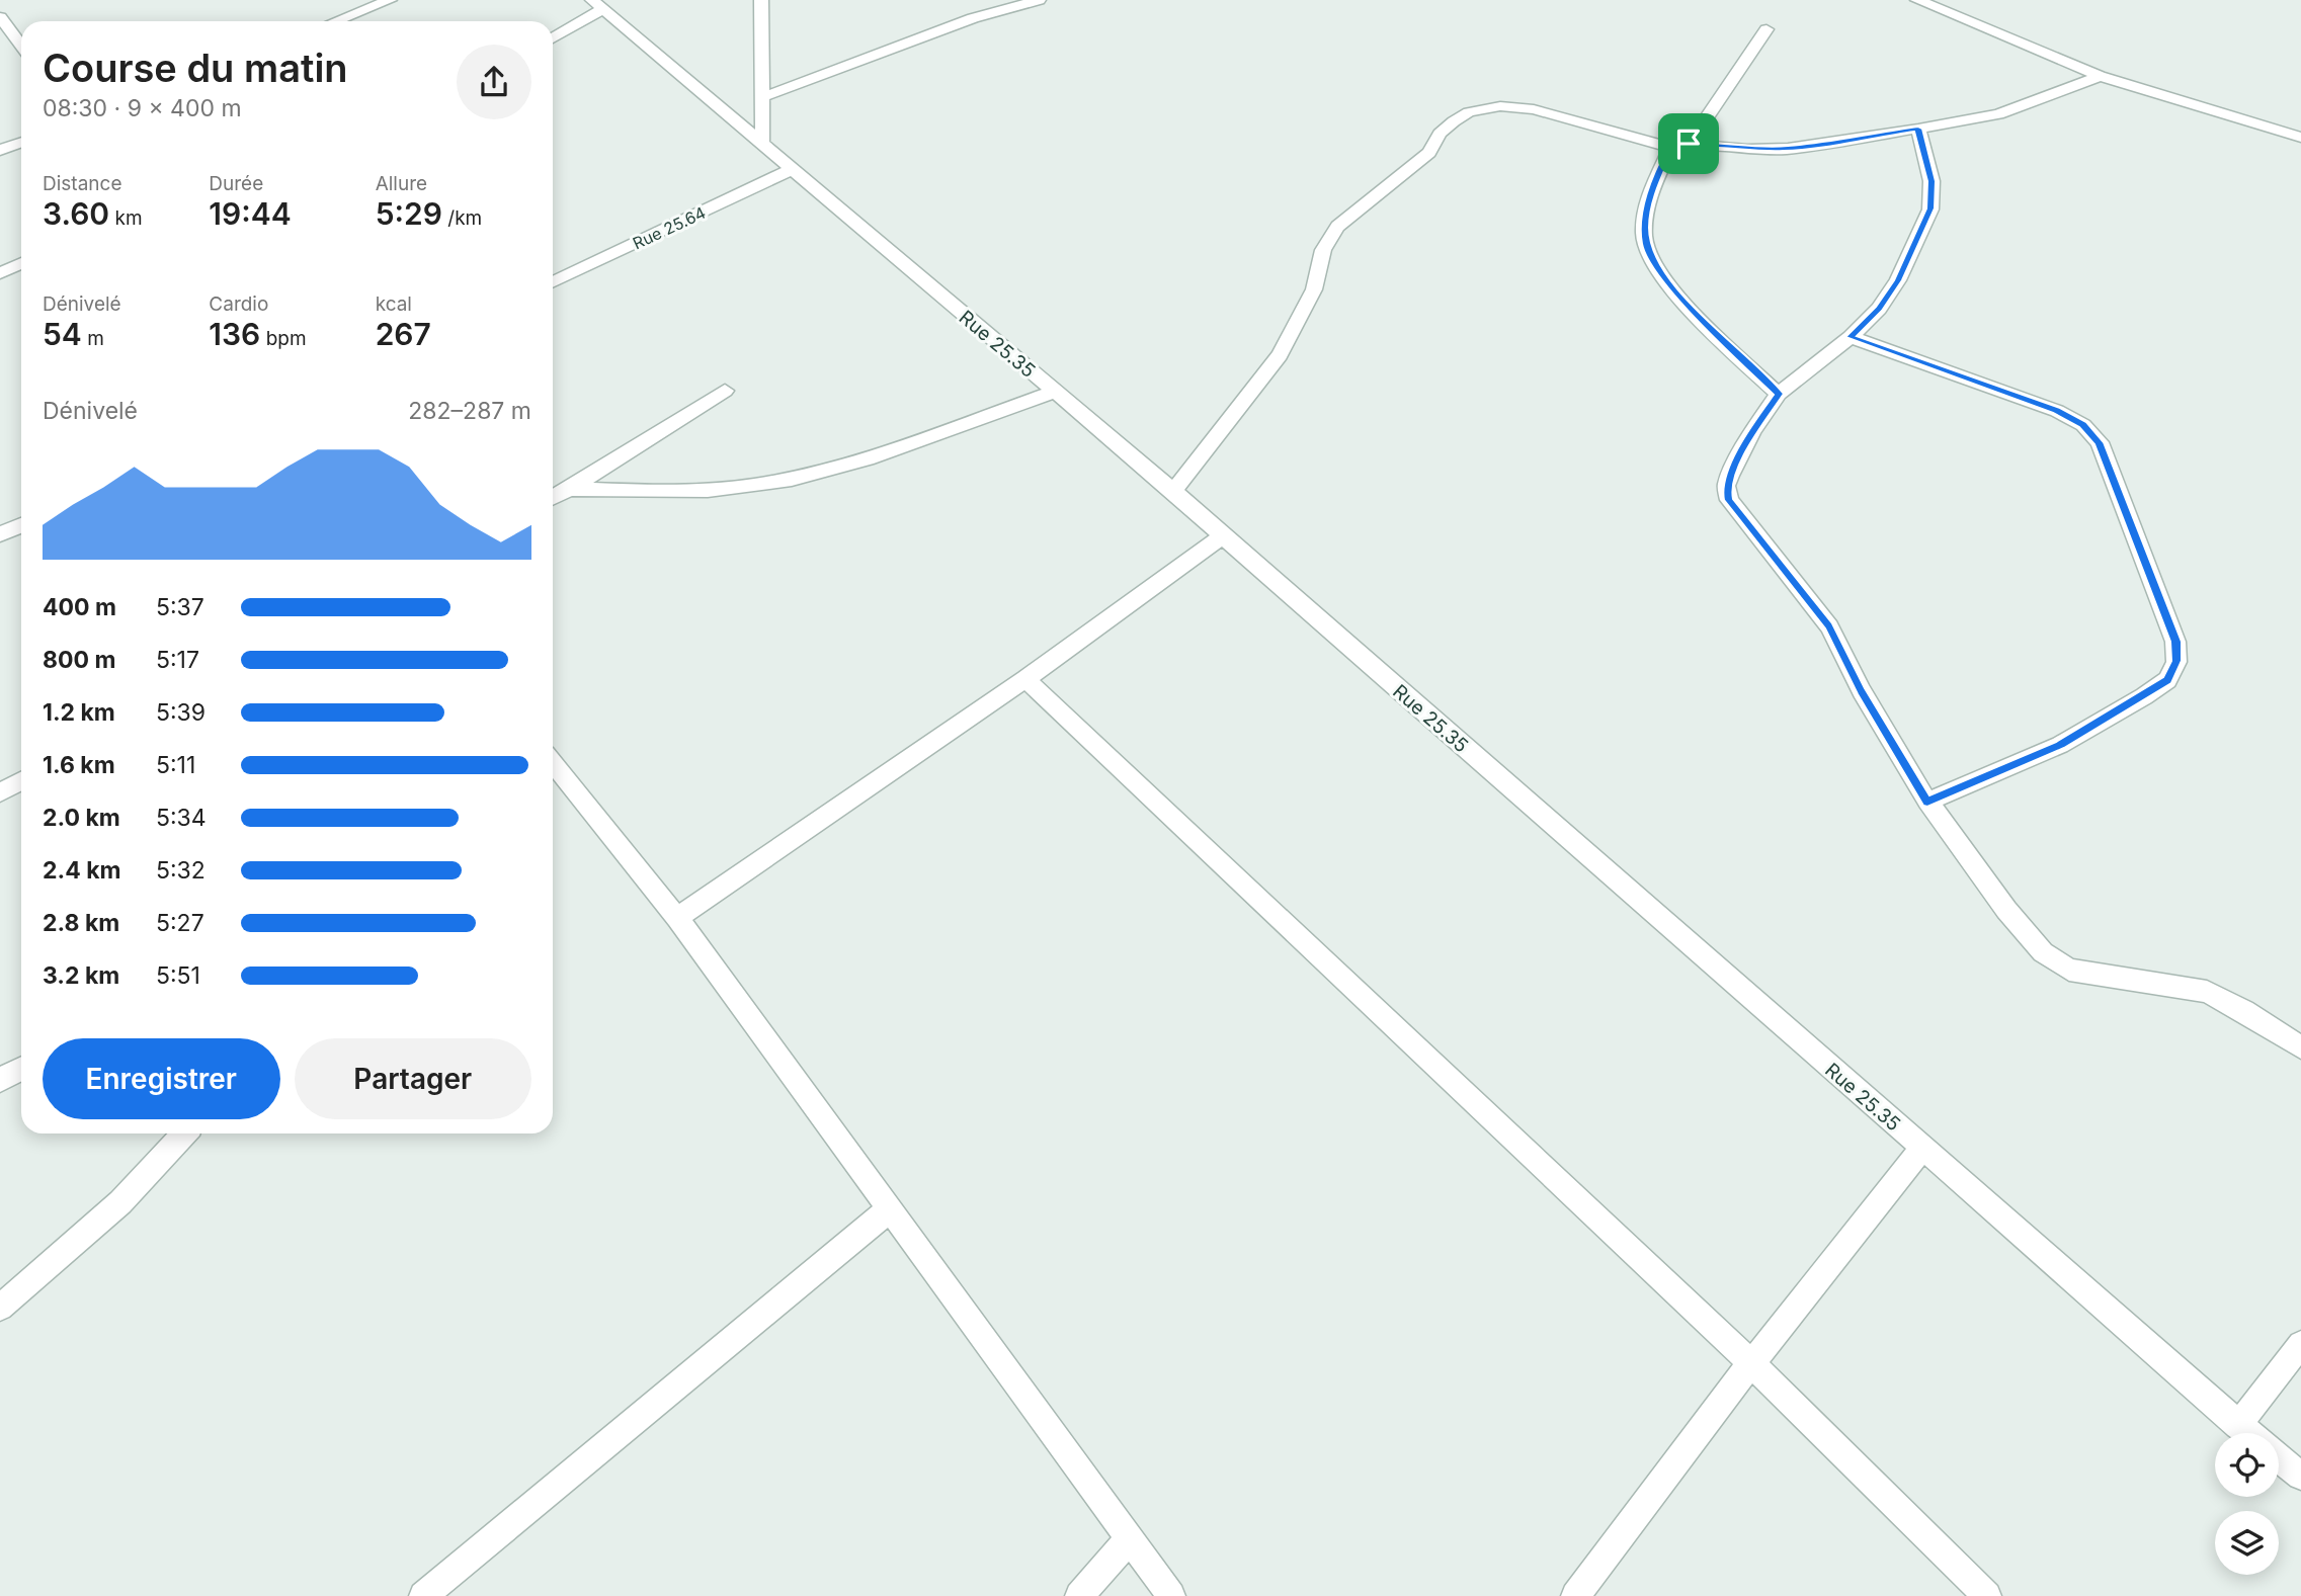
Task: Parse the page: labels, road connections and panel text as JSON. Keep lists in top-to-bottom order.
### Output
{
  "streets": {
    "street": ["Rue 25.64", "Rue 25.35"]
  },
  "crossings": [
    ["Rue 25.64", "Rue 25.35"]
  ],
  "page": {
    "heading": ["Course du matin", "08:30 · 9 × 400 m"],
    "stats": [
      ["Distance", "3.60 km"],
      ["Durée", "19:44"],
      ["Allure", "5:29 /km"],
      ["Dénivelé", "54 m"],
      ["Cardio", "136 bpm"],
      ["kcal", "267"]
    ],
    "chart": ["Dénivelé", "282–287 m"],
    "list": [
      {
        "name": "400 m",
        "note": "5:37"
      },
      {
        "name": "800 m",
        "note": "5:17"
      },
      {
        "name": "1.2 km",
        "note": "5:39"
      },
      {
        "name": "1.6 km",
        "note": "5:11"
      },
      {
        "name": "2.0 km",
        "note": "5:34"
      },
      {
        "name": "2.4 km",
        "note": "5:32"
      },
      {
        "name": "2.8 km",
        "note": "5:27"
      },
      {
        "name": "3.2 km",
        "note": "5:51"
      }
    ],
    "buttons": ["Enregistrer", "Partager"]
  }
}
